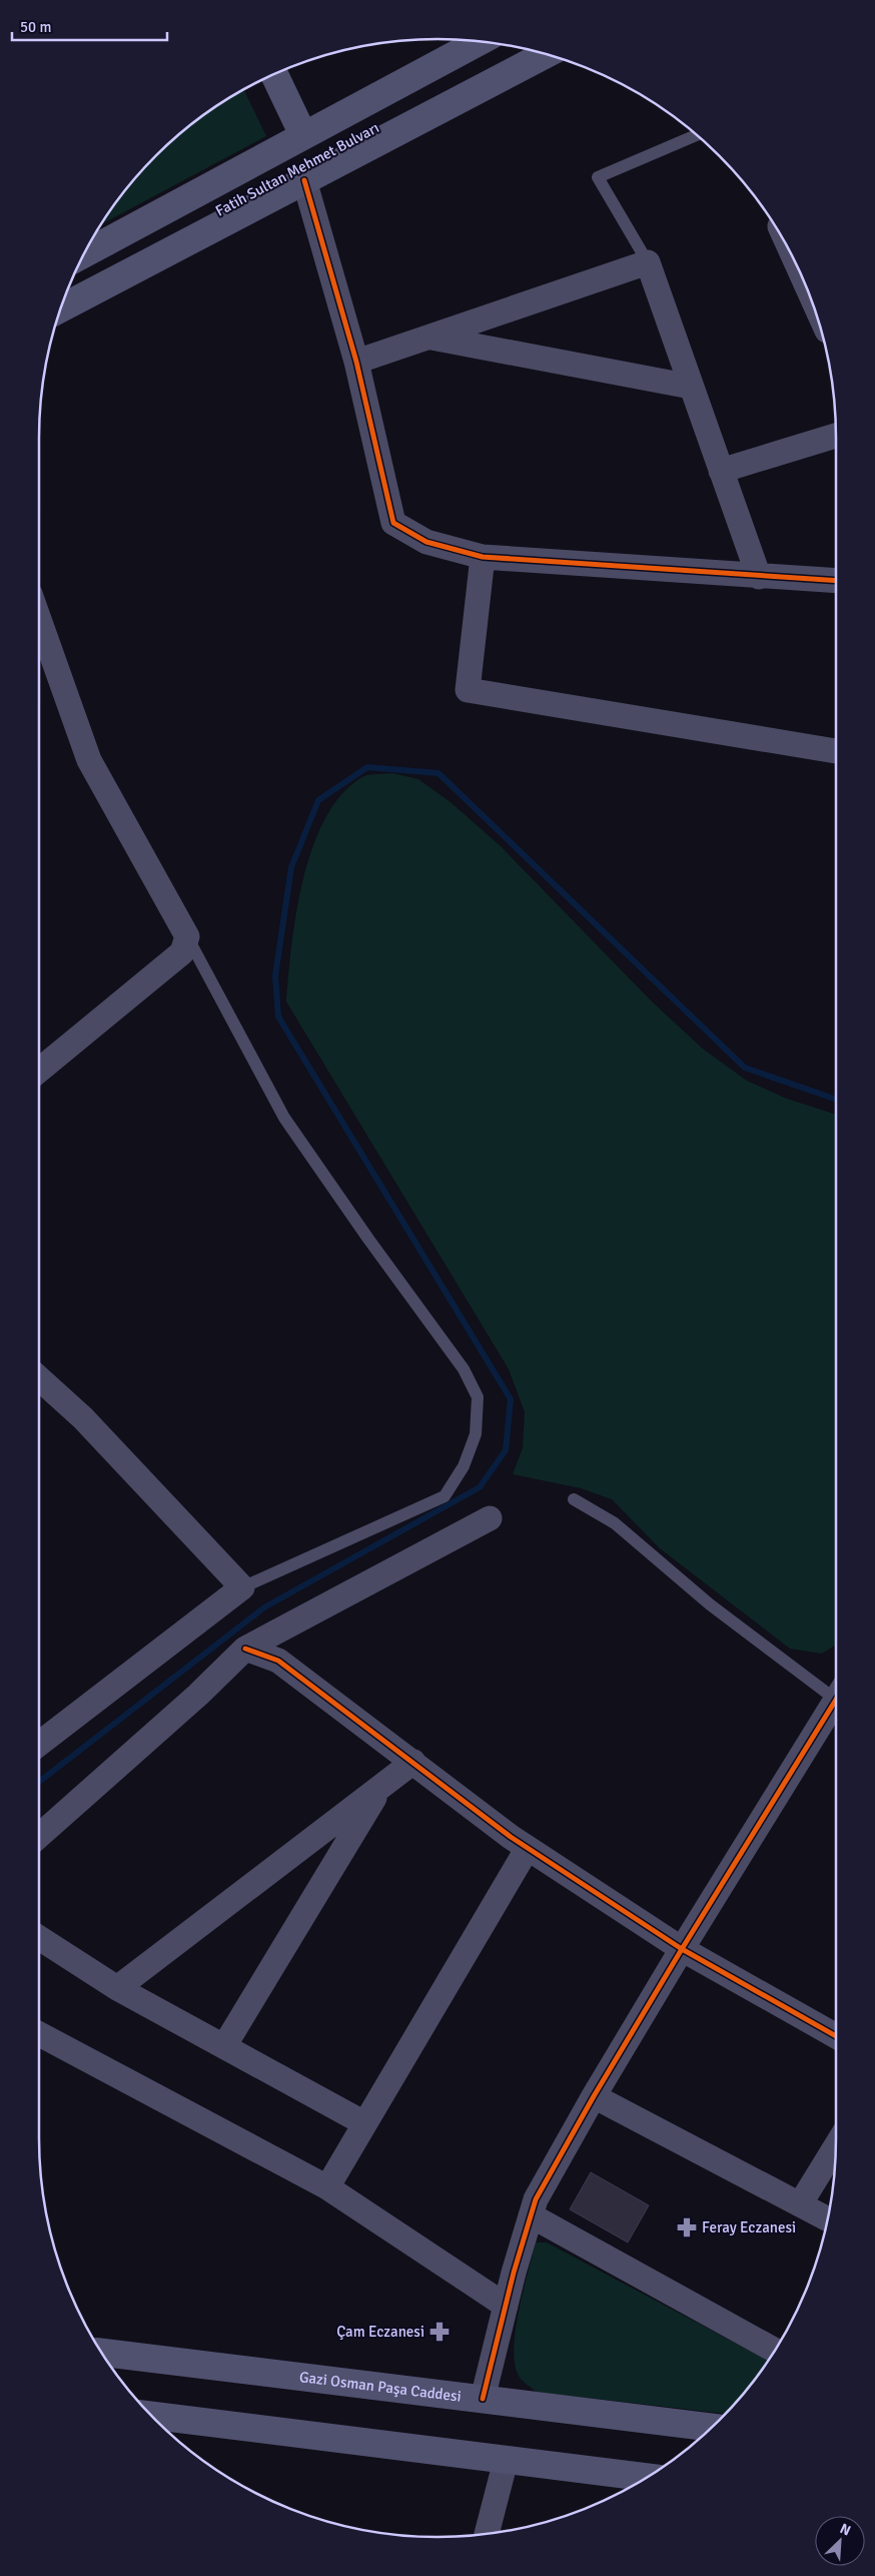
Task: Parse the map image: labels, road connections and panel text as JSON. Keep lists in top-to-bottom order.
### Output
{
  "streets": {
    "main road": ["Fatih Sultan Mehmet Bulvarı", "Gazi Osman Paşa Caddesi"]
  },
  "places": {
    "pharmacy": ["Feray Eczanesi", "Çam Eczanesi"]
  },
  "scale_bar": "50 m",
  "north": "top right"
}
